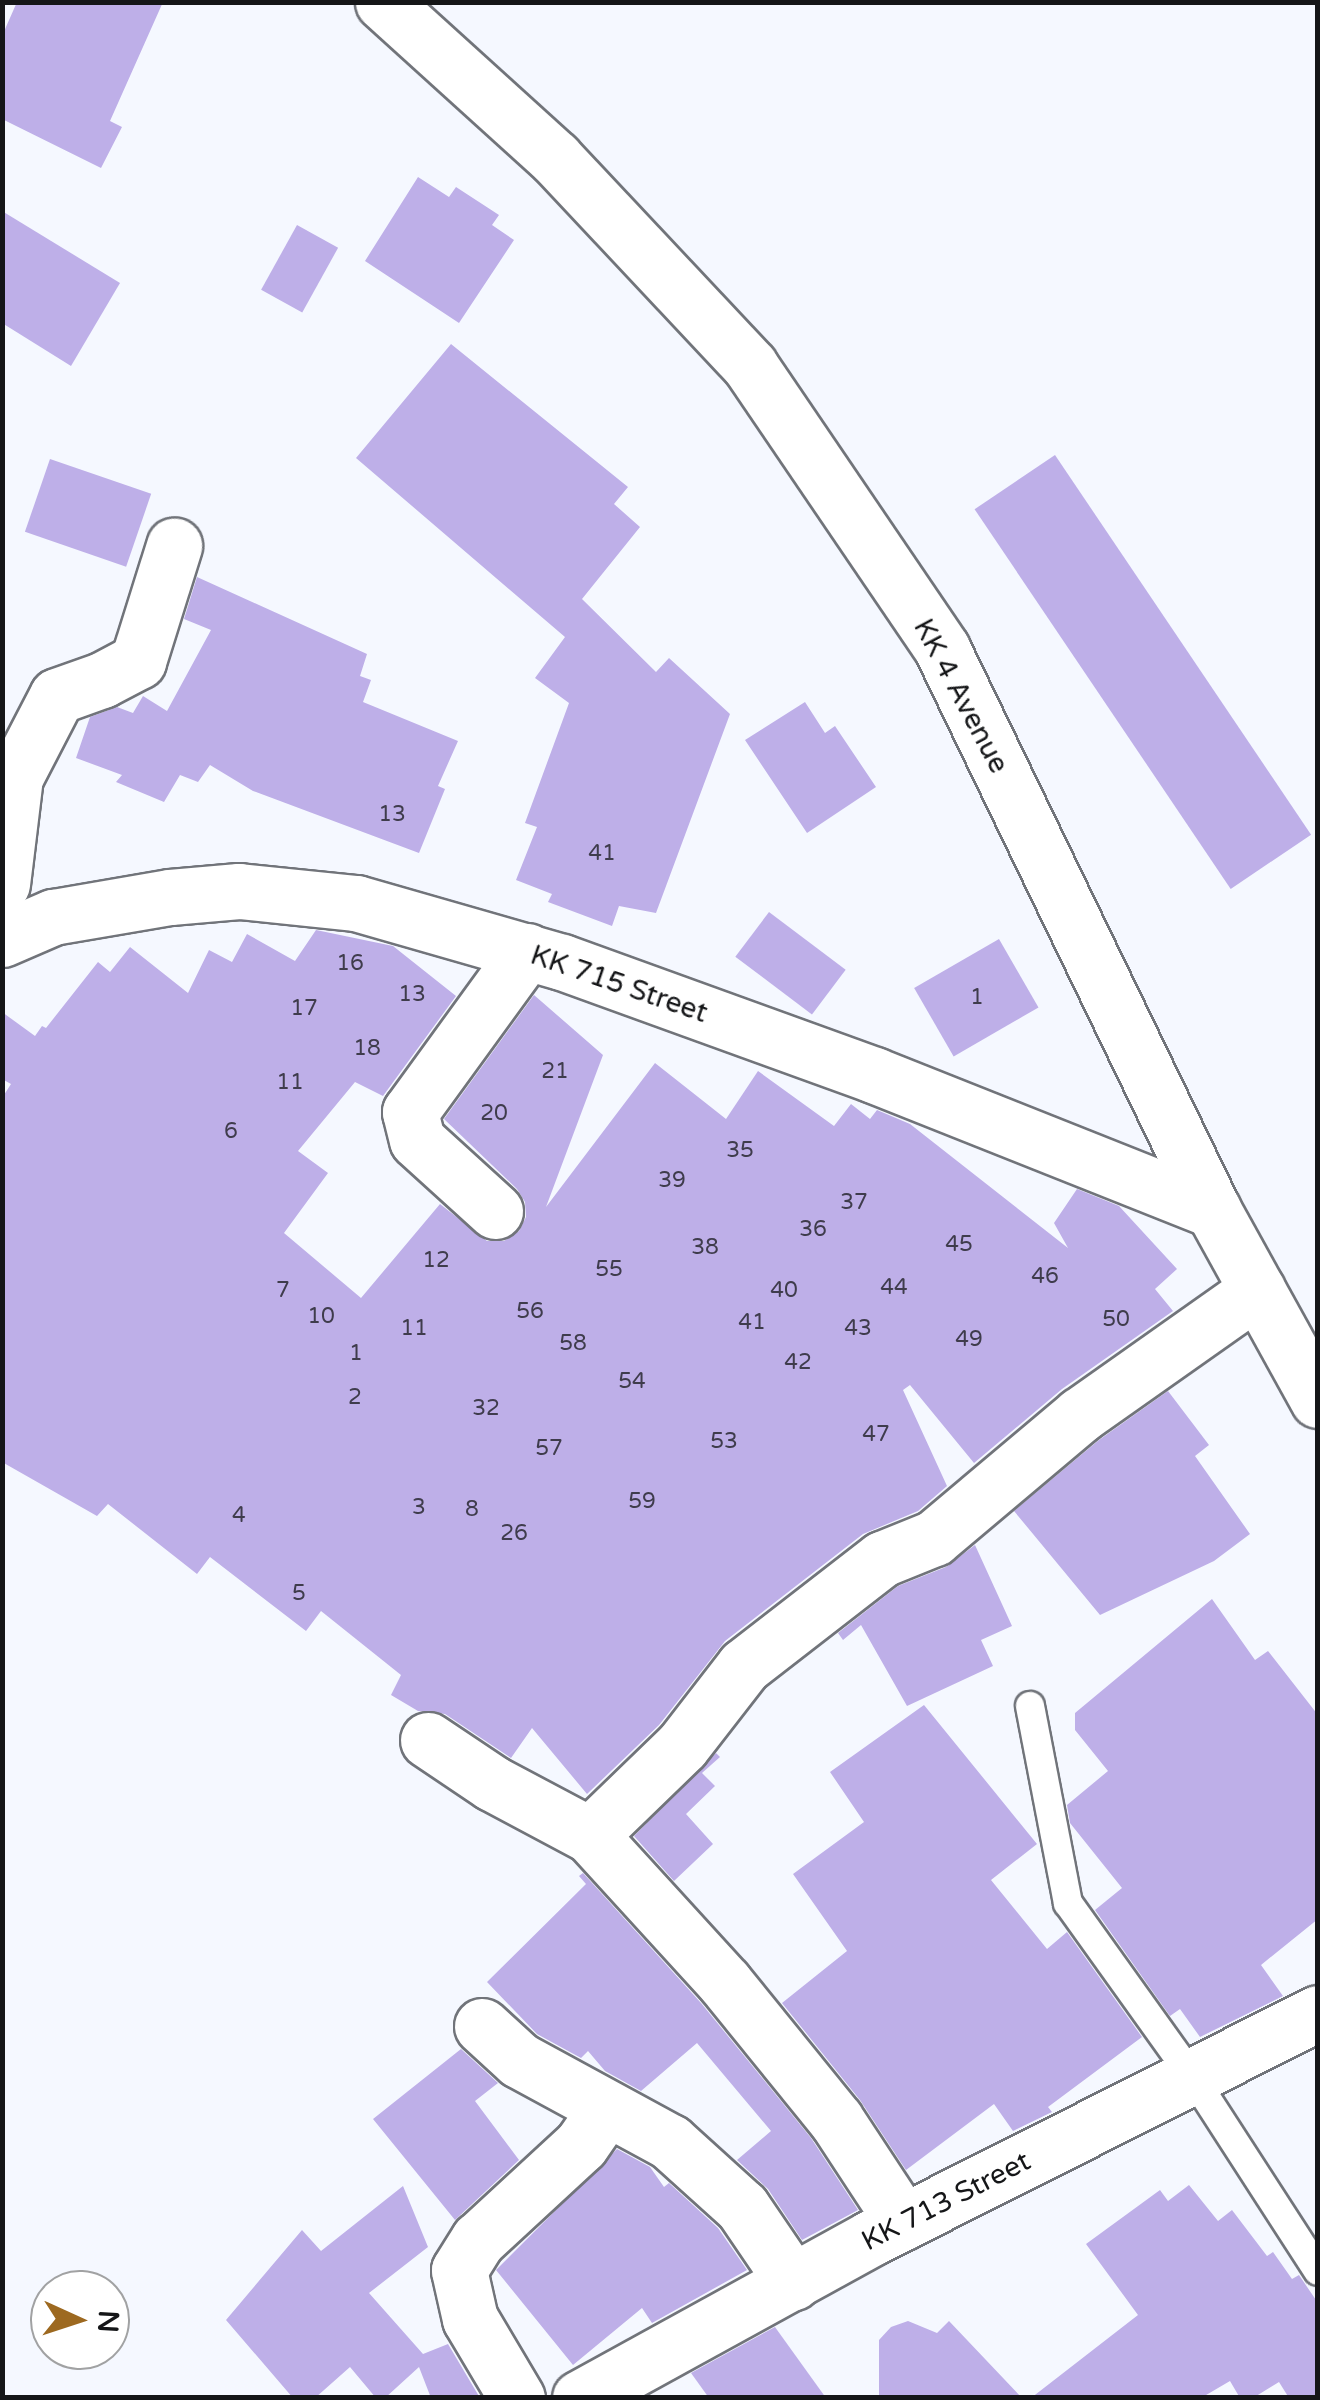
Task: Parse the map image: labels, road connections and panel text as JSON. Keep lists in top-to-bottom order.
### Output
{
  "streets": {
    "street": ["KK 4 Avenue", "KK 715 Street", "KK 713 Street"]
  },
  "crossings": [
    ["KK 4 Avenue", "KK 715 Street"]
  ],
  "house_numbers": [
    "13",
    "41",
    "16",
    "13",
    "1",
    "17",
    "18",
    "21",
    "11",
    "20",
    "6",
    "35",
    "39",
    "37",
    "36",
    "45",
    "38",
    "12",
    "55",
    "46",
    "44",
    "7",
    "40",
    "56",
    "10",
    "50",
    "41",
    "11",
    "43",
    "49",
    "58",
    "1",
    "42",
    "54",
    "2",
    "32",
    "47",
    "53",
    "57",
    "59",
    "3",
    "8",
    "4",
    "26",
    "5"
  ],
  "north": "right"
}
